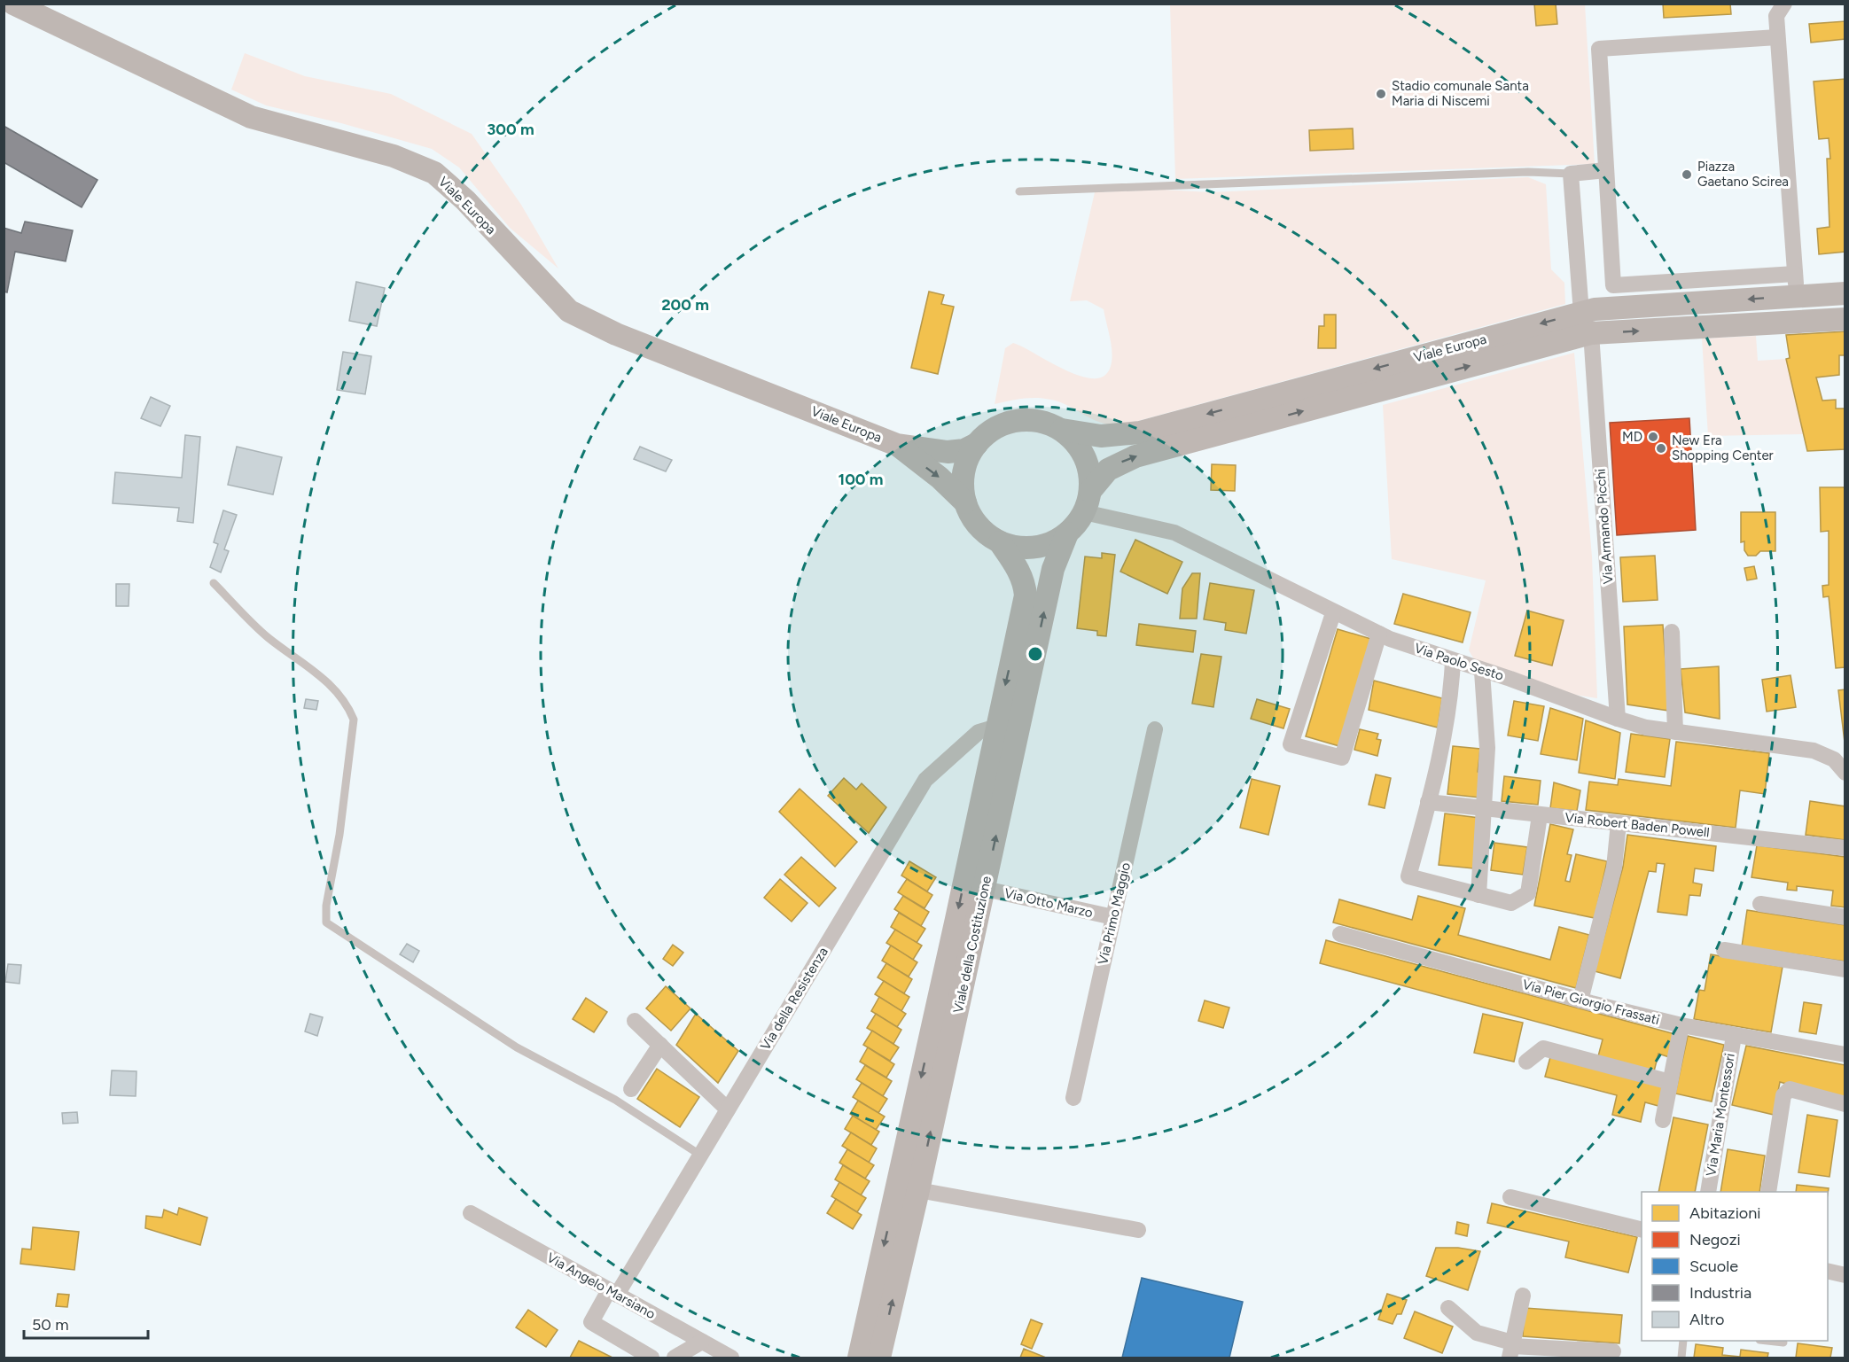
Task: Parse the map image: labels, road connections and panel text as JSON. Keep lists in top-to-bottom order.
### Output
{
  "streets": {
    "street": [
      "Viale Europa",
      "Via Armando Picchi",
      "Via Paolo Sesto",
      "Via Robert Baden Powell",
      "Via Otto Marzo",
      "Via Primo Maggio",
      "Viale della Costituzione",
      "Via della Resistenza",
      "Via Pier Giorgio Frassati",
      "Via Maria Montessori",
      "Via Angelo Marsiano"
    ]
  },
  "crossings": [
    ["Viale Europa", "Via Armando Picchi"],
    ["Viale Europa", "Via Paolo Sesto"],
    ["Viale Europa", "Viale della Costituzione"],
    ["Via Armando Picchi", "Via Paolo Sesto"],
    ["Via Paolo Sesto", "Viale della Costituzione"],
    ["Via Otto Marzo", "Via Primo Maggio"],
    ["Via Otto Marzo", "Viale della Costituzione"],
    ["Viale della Costituzione", "Via della Resistenza"],
    ["Via della Resistenza", "Via Angelo Marsiano"],
    ["Via Pier Giorgio Frassati", "Via Maria Montessori"]
  ],
  "places": [
    "Stadio comunale Santa Maria di Niscemi",
    "Piazza Gaetano Scirea",
    "MD",
    "New Era Shopping Center"
  ],
  "legend": [
    "Abitazioni",
    "Negozi",
    "Scuole",
    "Industria",
    "Altro"
  ],
  "scale_bar": "50 m",
  "rings": ["300 m", "200 m", "100 m"]
}
